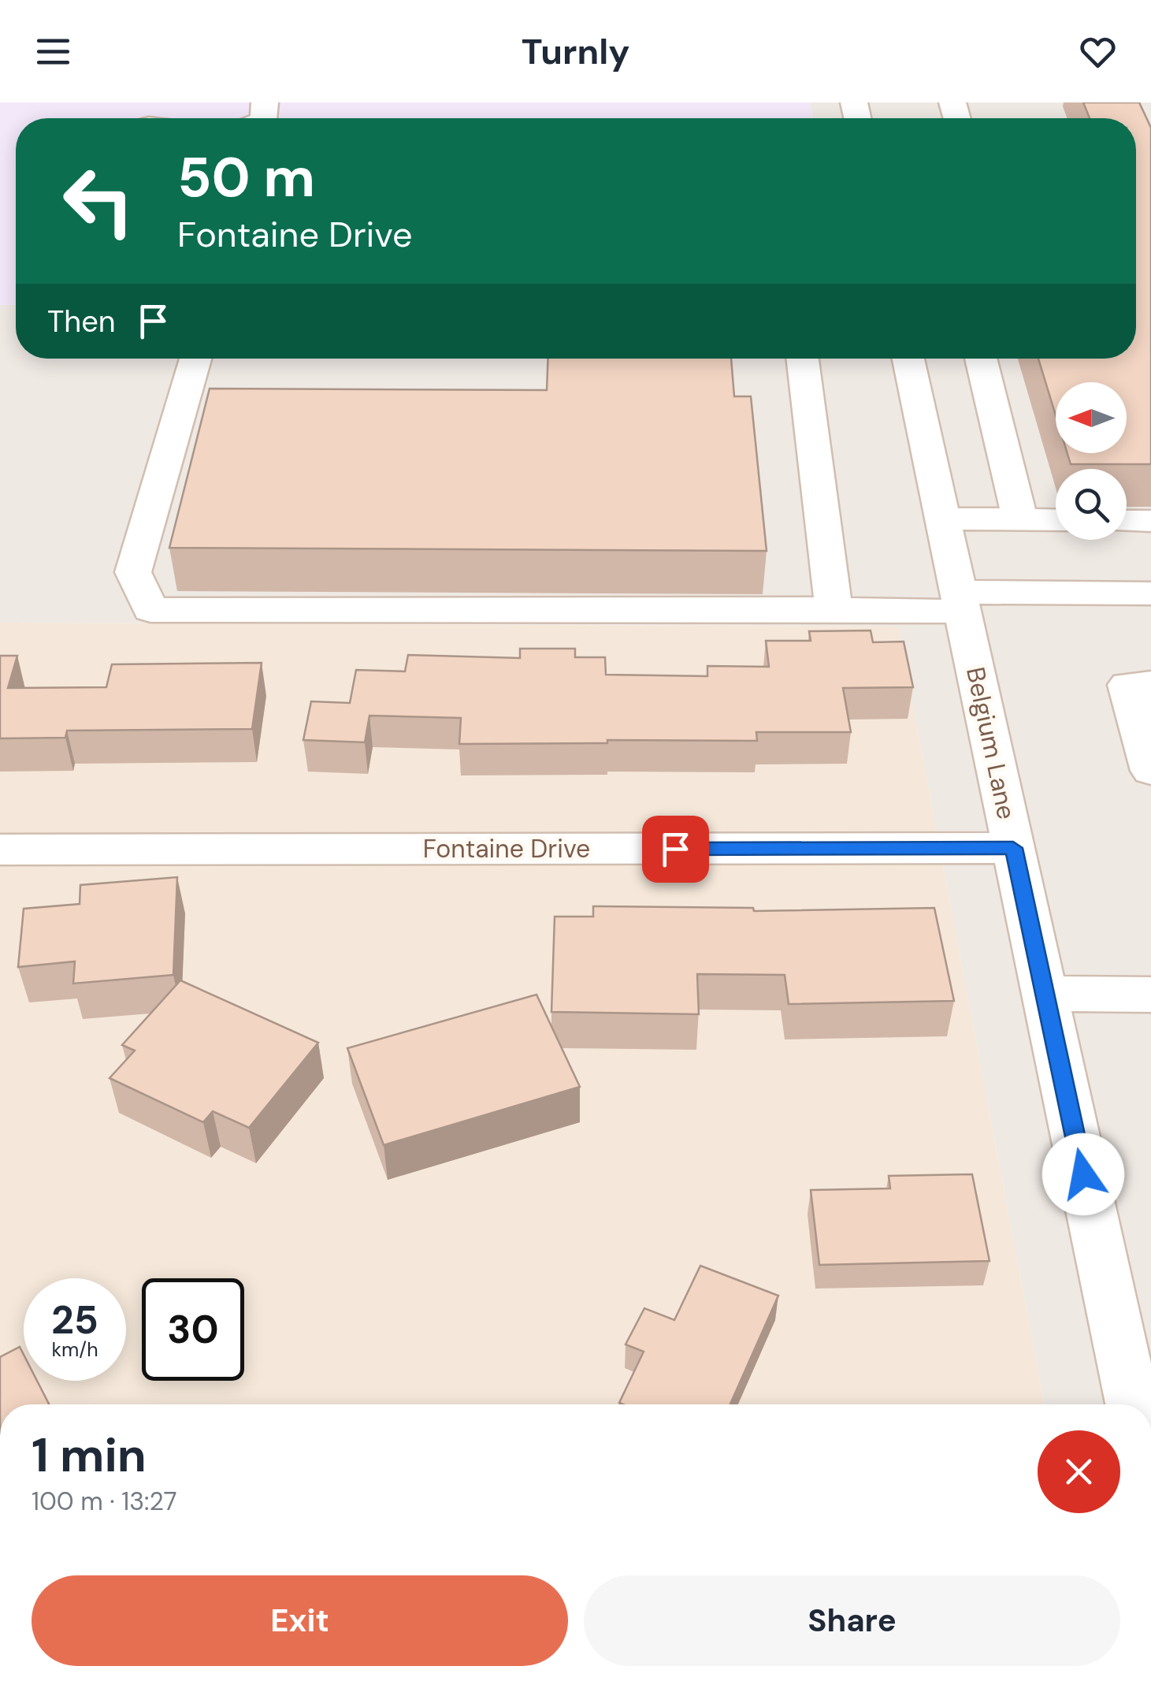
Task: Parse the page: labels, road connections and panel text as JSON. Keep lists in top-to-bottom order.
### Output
{
  "streets": {
    "street": ["Belgium Lane", "Fontaine Drive"]
  },
  "crossings": [
    ["Belgium Lane", "Fontaine Drive"]
  ],
  "north": "left",
  "page": {
    "header": "Turnly",
    "turn": ["50 m", "Fontaine Drive"],
    "then": "Then",
    "speed": "25 km/h",
    "limit": "30",
    "heading": ["1 min", "100 m · 13:27"],
    "buttons": ["Exit", "Share"]
  }
}
